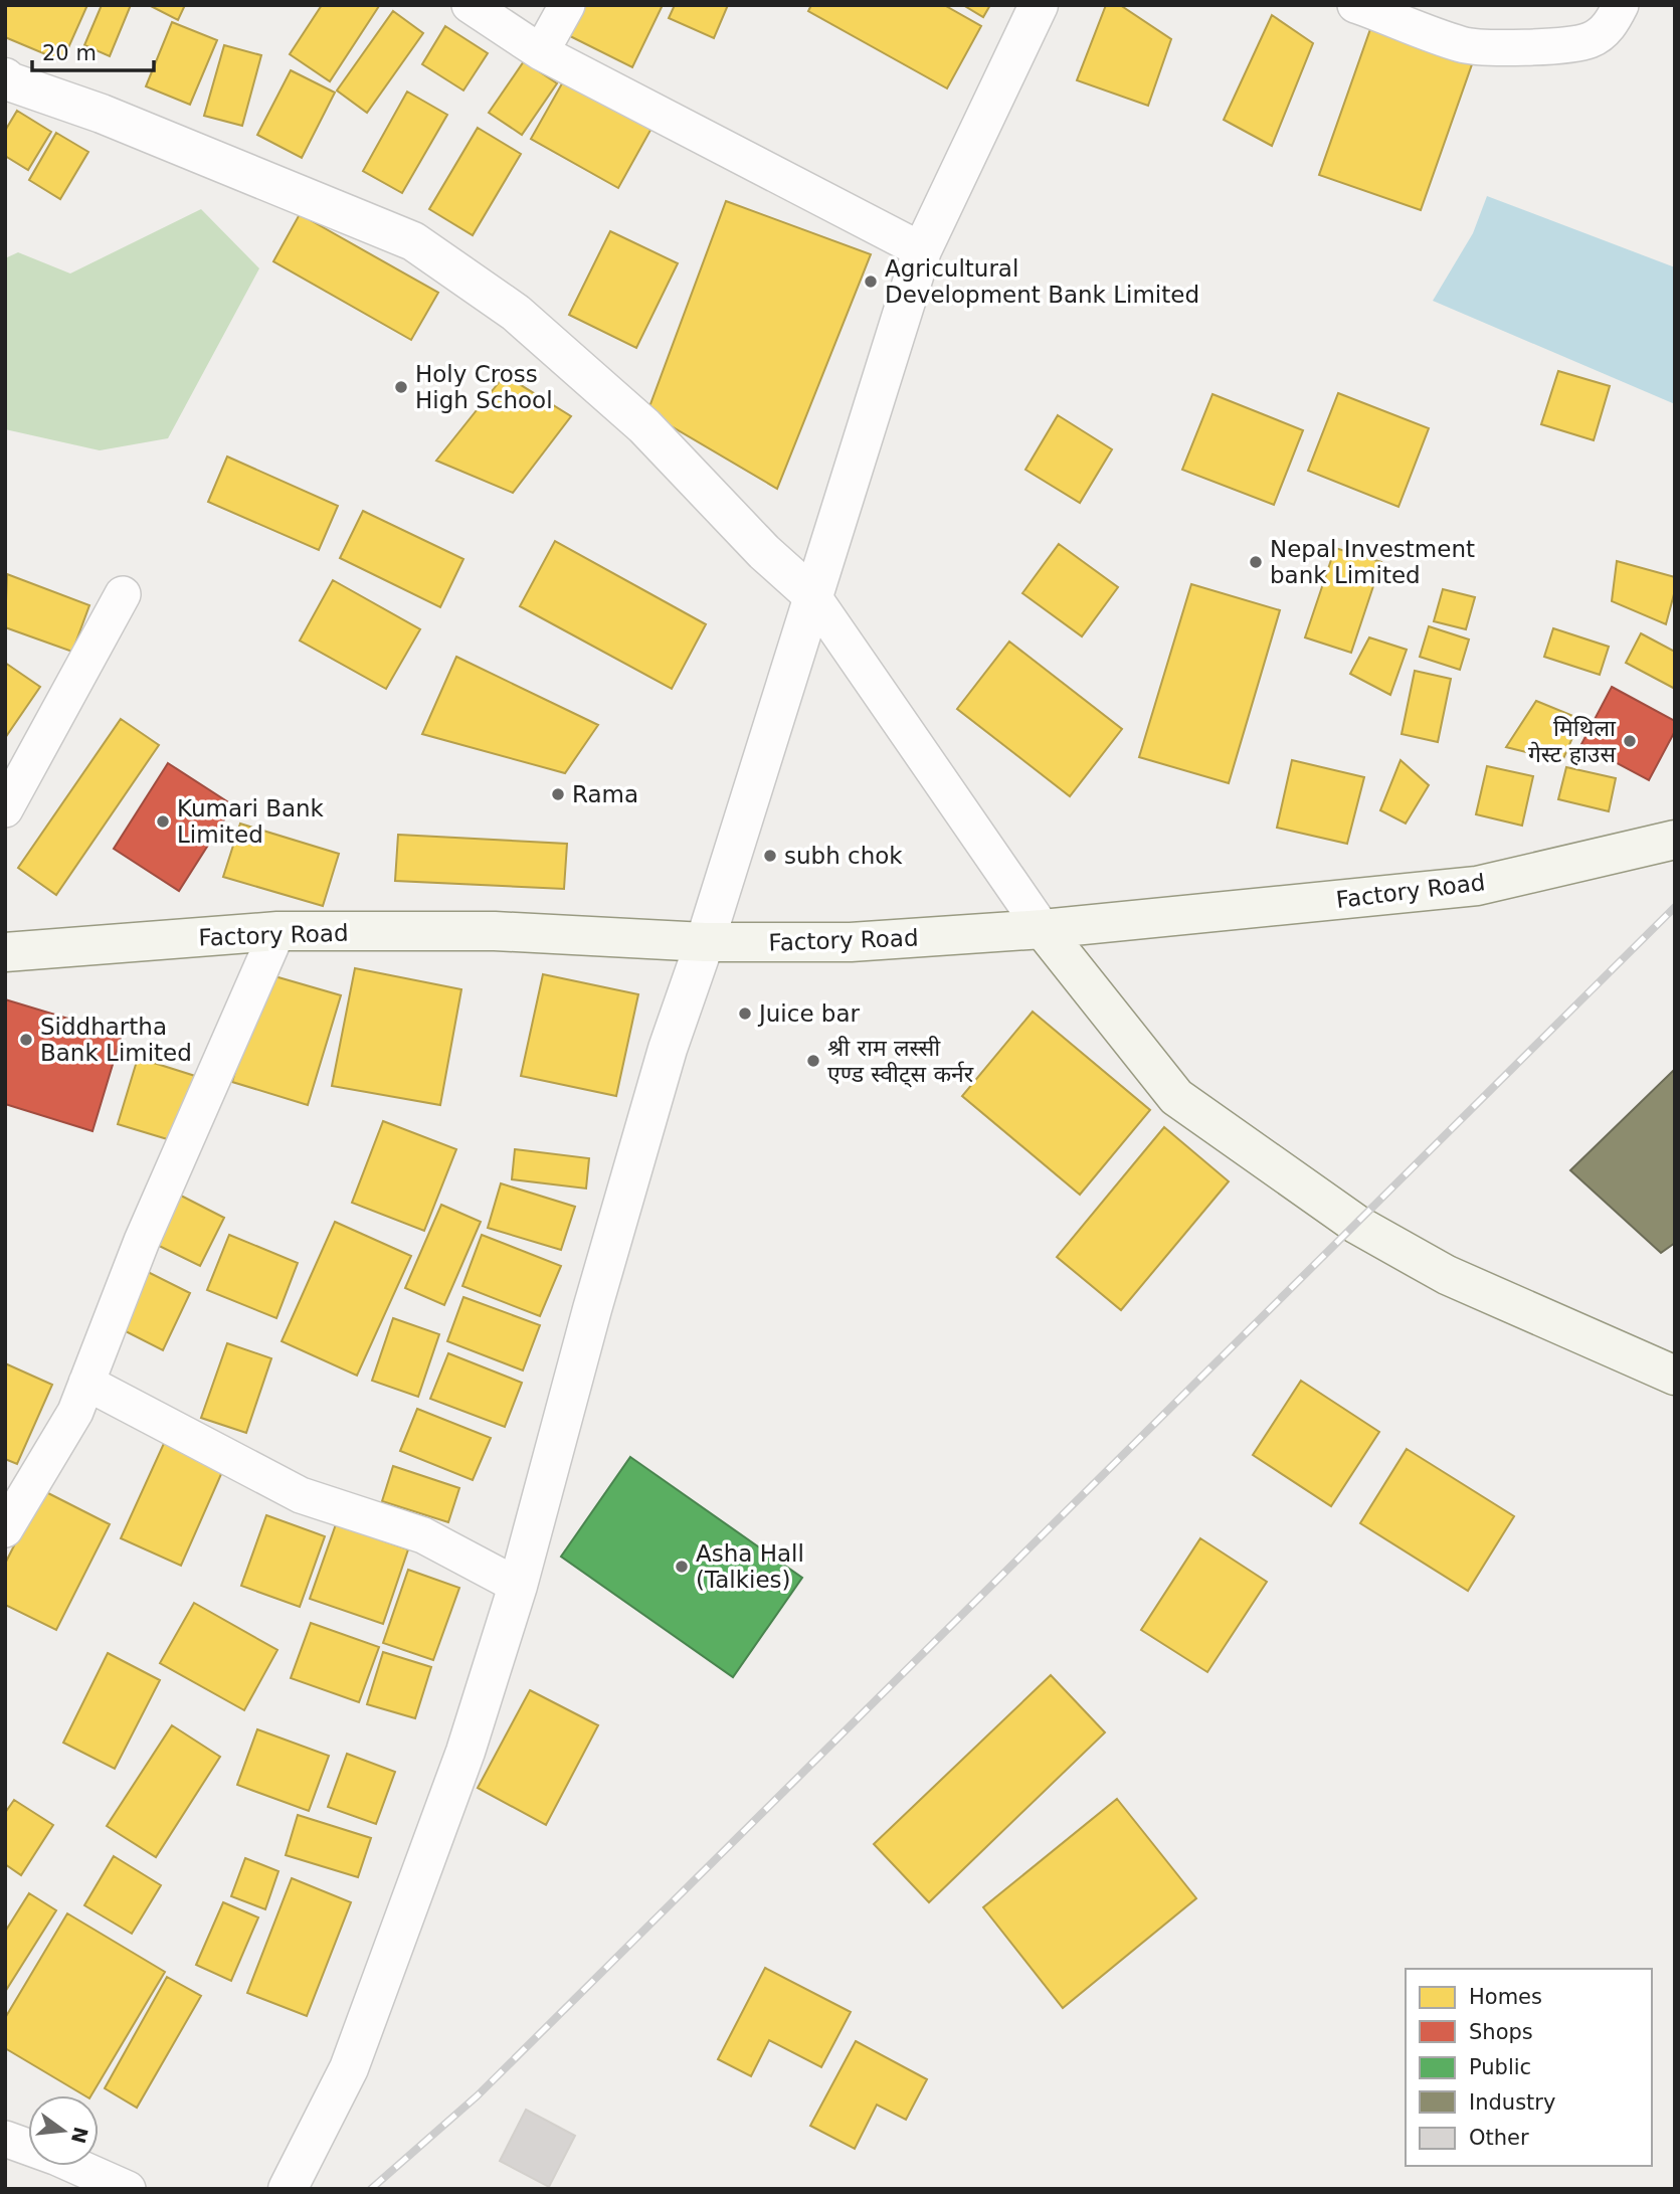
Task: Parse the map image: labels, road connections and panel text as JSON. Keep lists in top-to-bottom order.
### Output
{
  "streets": {
    "main road": ["Factory Road"]
  },
  "places": [
    "Agricultural Development Bank Limited",
    "Holy Cross High School",
    "Nepal Investment bank Limited",
    "मिथिला गेस्ट हाउस",
    "Rama",
    "Kumari Bank Limited",
    "subh chok",
    "Juice bar",
    "Siddhartha Bank Limited",
    "श्री राम लस्सी एण्ड स्वीट्स कर्नर",
    "Asha Hall (Talkies)"
  ],
  "legend": [
    "Homes",
    "Shops",
    "Public",
    "Industry",
    "Other"
  ],
  "scale_bar": "20 m",
  "north": "right"
}
